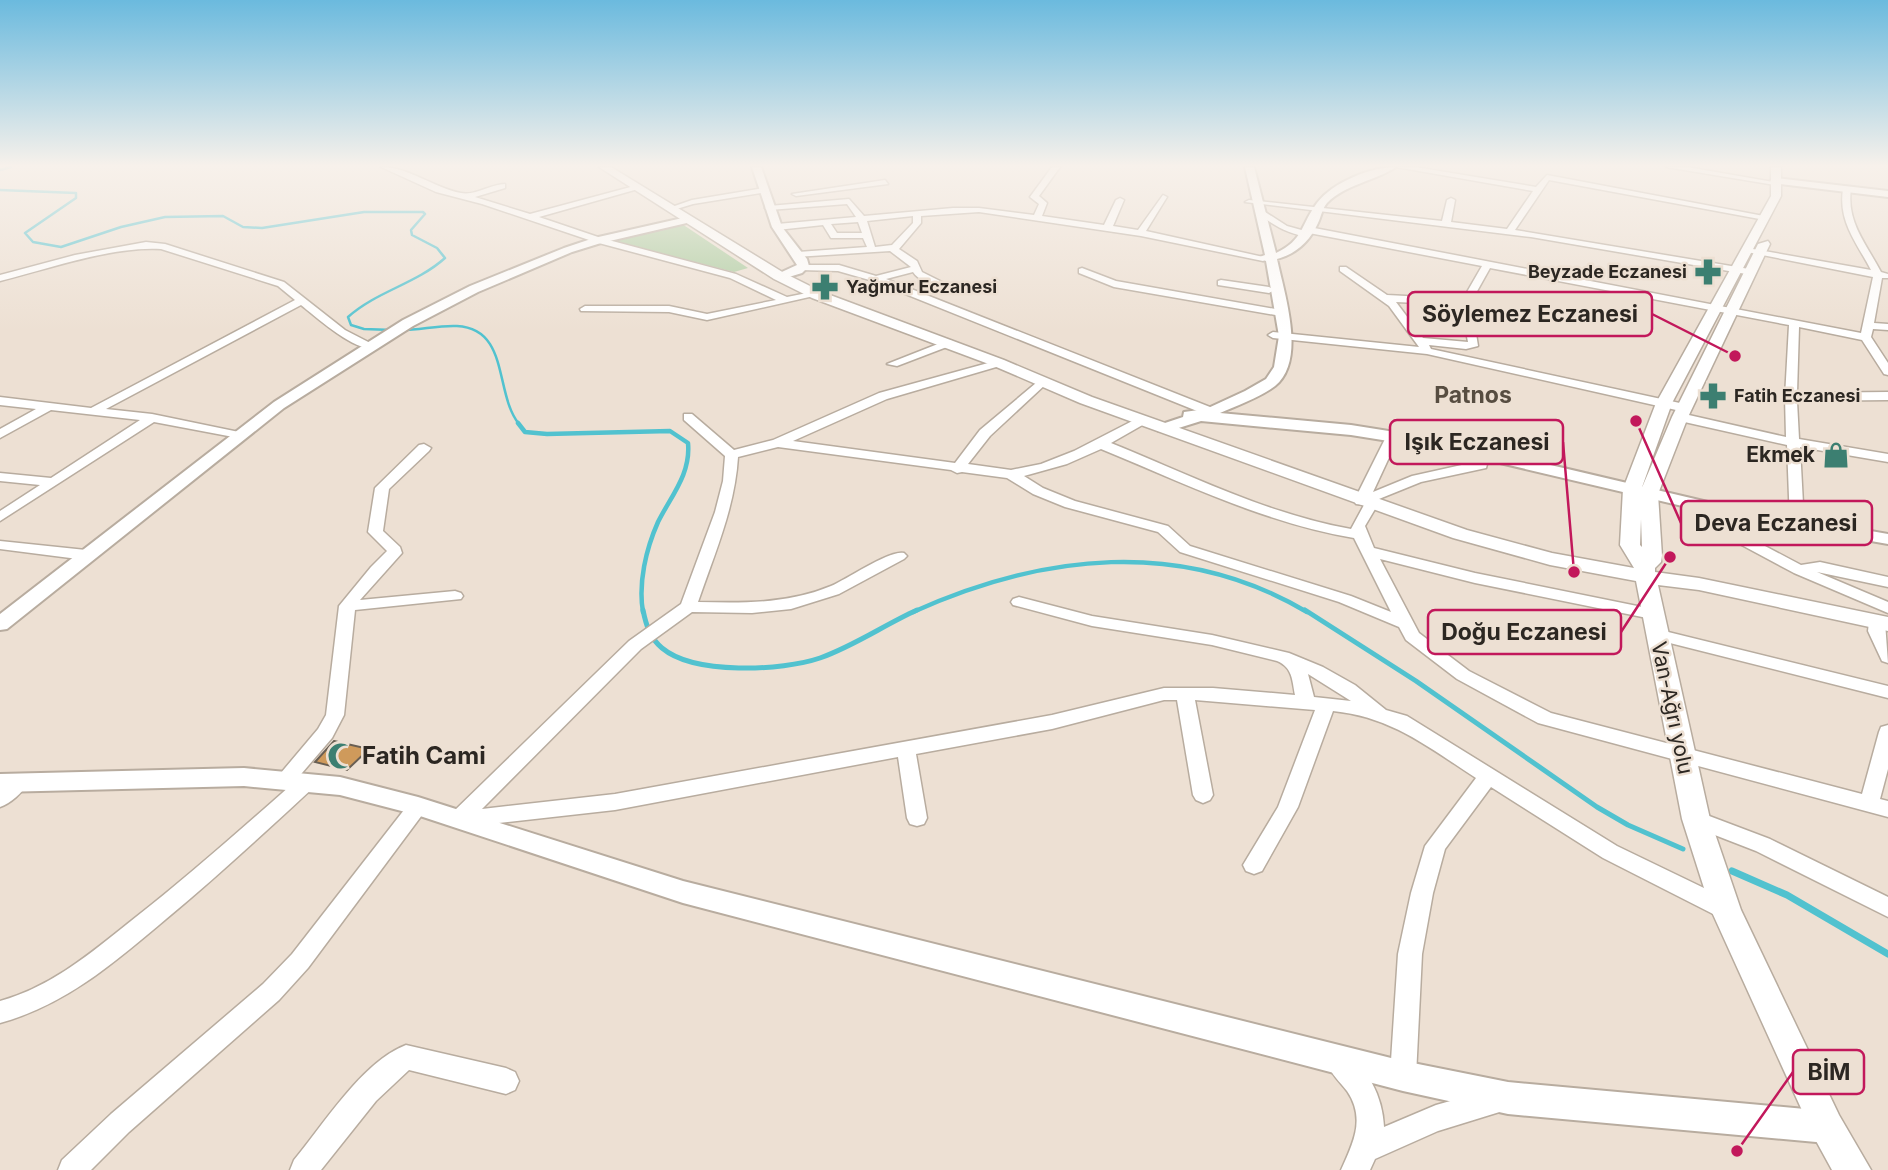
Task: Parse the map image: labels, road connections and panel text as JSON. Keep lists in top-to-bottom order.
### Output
{
  "streets": {
    "main road": ["Van-Ağrı yolu"]
  },
  "districts": ["Patnos"],
  "places": {
    "pharmacy": ["Beyzade Eczanesi", "Yağmur Eczanesi", "Fatih Eczanesi"],
    "other": [
      "Söylemez Eczanesi",
      "Deva Eczanesi",
      "Doğu Eczanesi",
      "Işık Eczanesi",
      "BİM"
    ],
    "shop": ["Ekmek"],
    "mosque": ["Fatih Cami"]
  }
}
